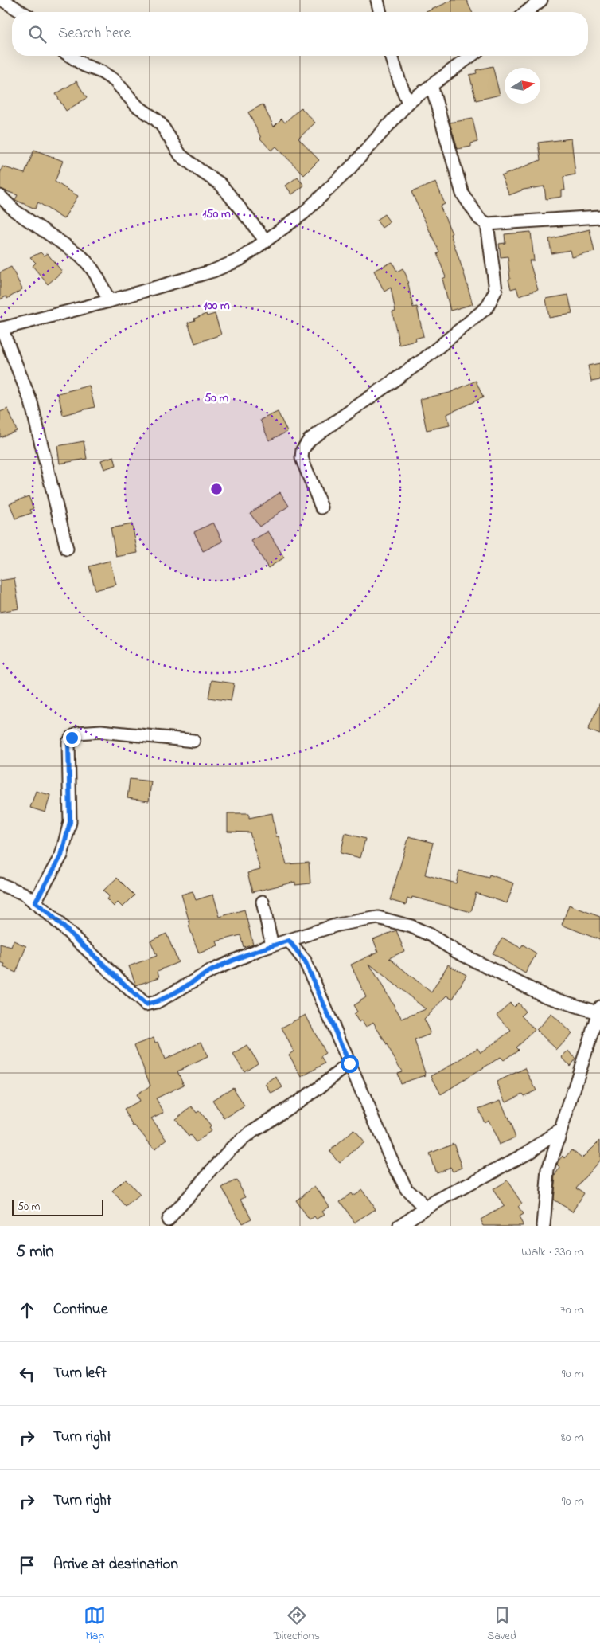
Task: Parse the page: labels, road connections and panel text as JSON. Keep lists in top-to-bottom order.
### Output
{
  "scale_bar": "50 m",
  "north": "right",
  "page": {
    "search": "Search here",
    "scale": "50 m",
    "heading": ["5 min", "Walk · 330 m"],
    "list": [
      ["Continue", "70 m"],
      ["Turn left", "90 m"],
      ["Turn right", "80 m"],
      ["Turn right", "90 m"],
      "Arrive at destination"
    ],
    "nav": ["Map", "Directions", "Saved"]
  },
  "rings": ["150 m", "100 m", "50 m"]
}
